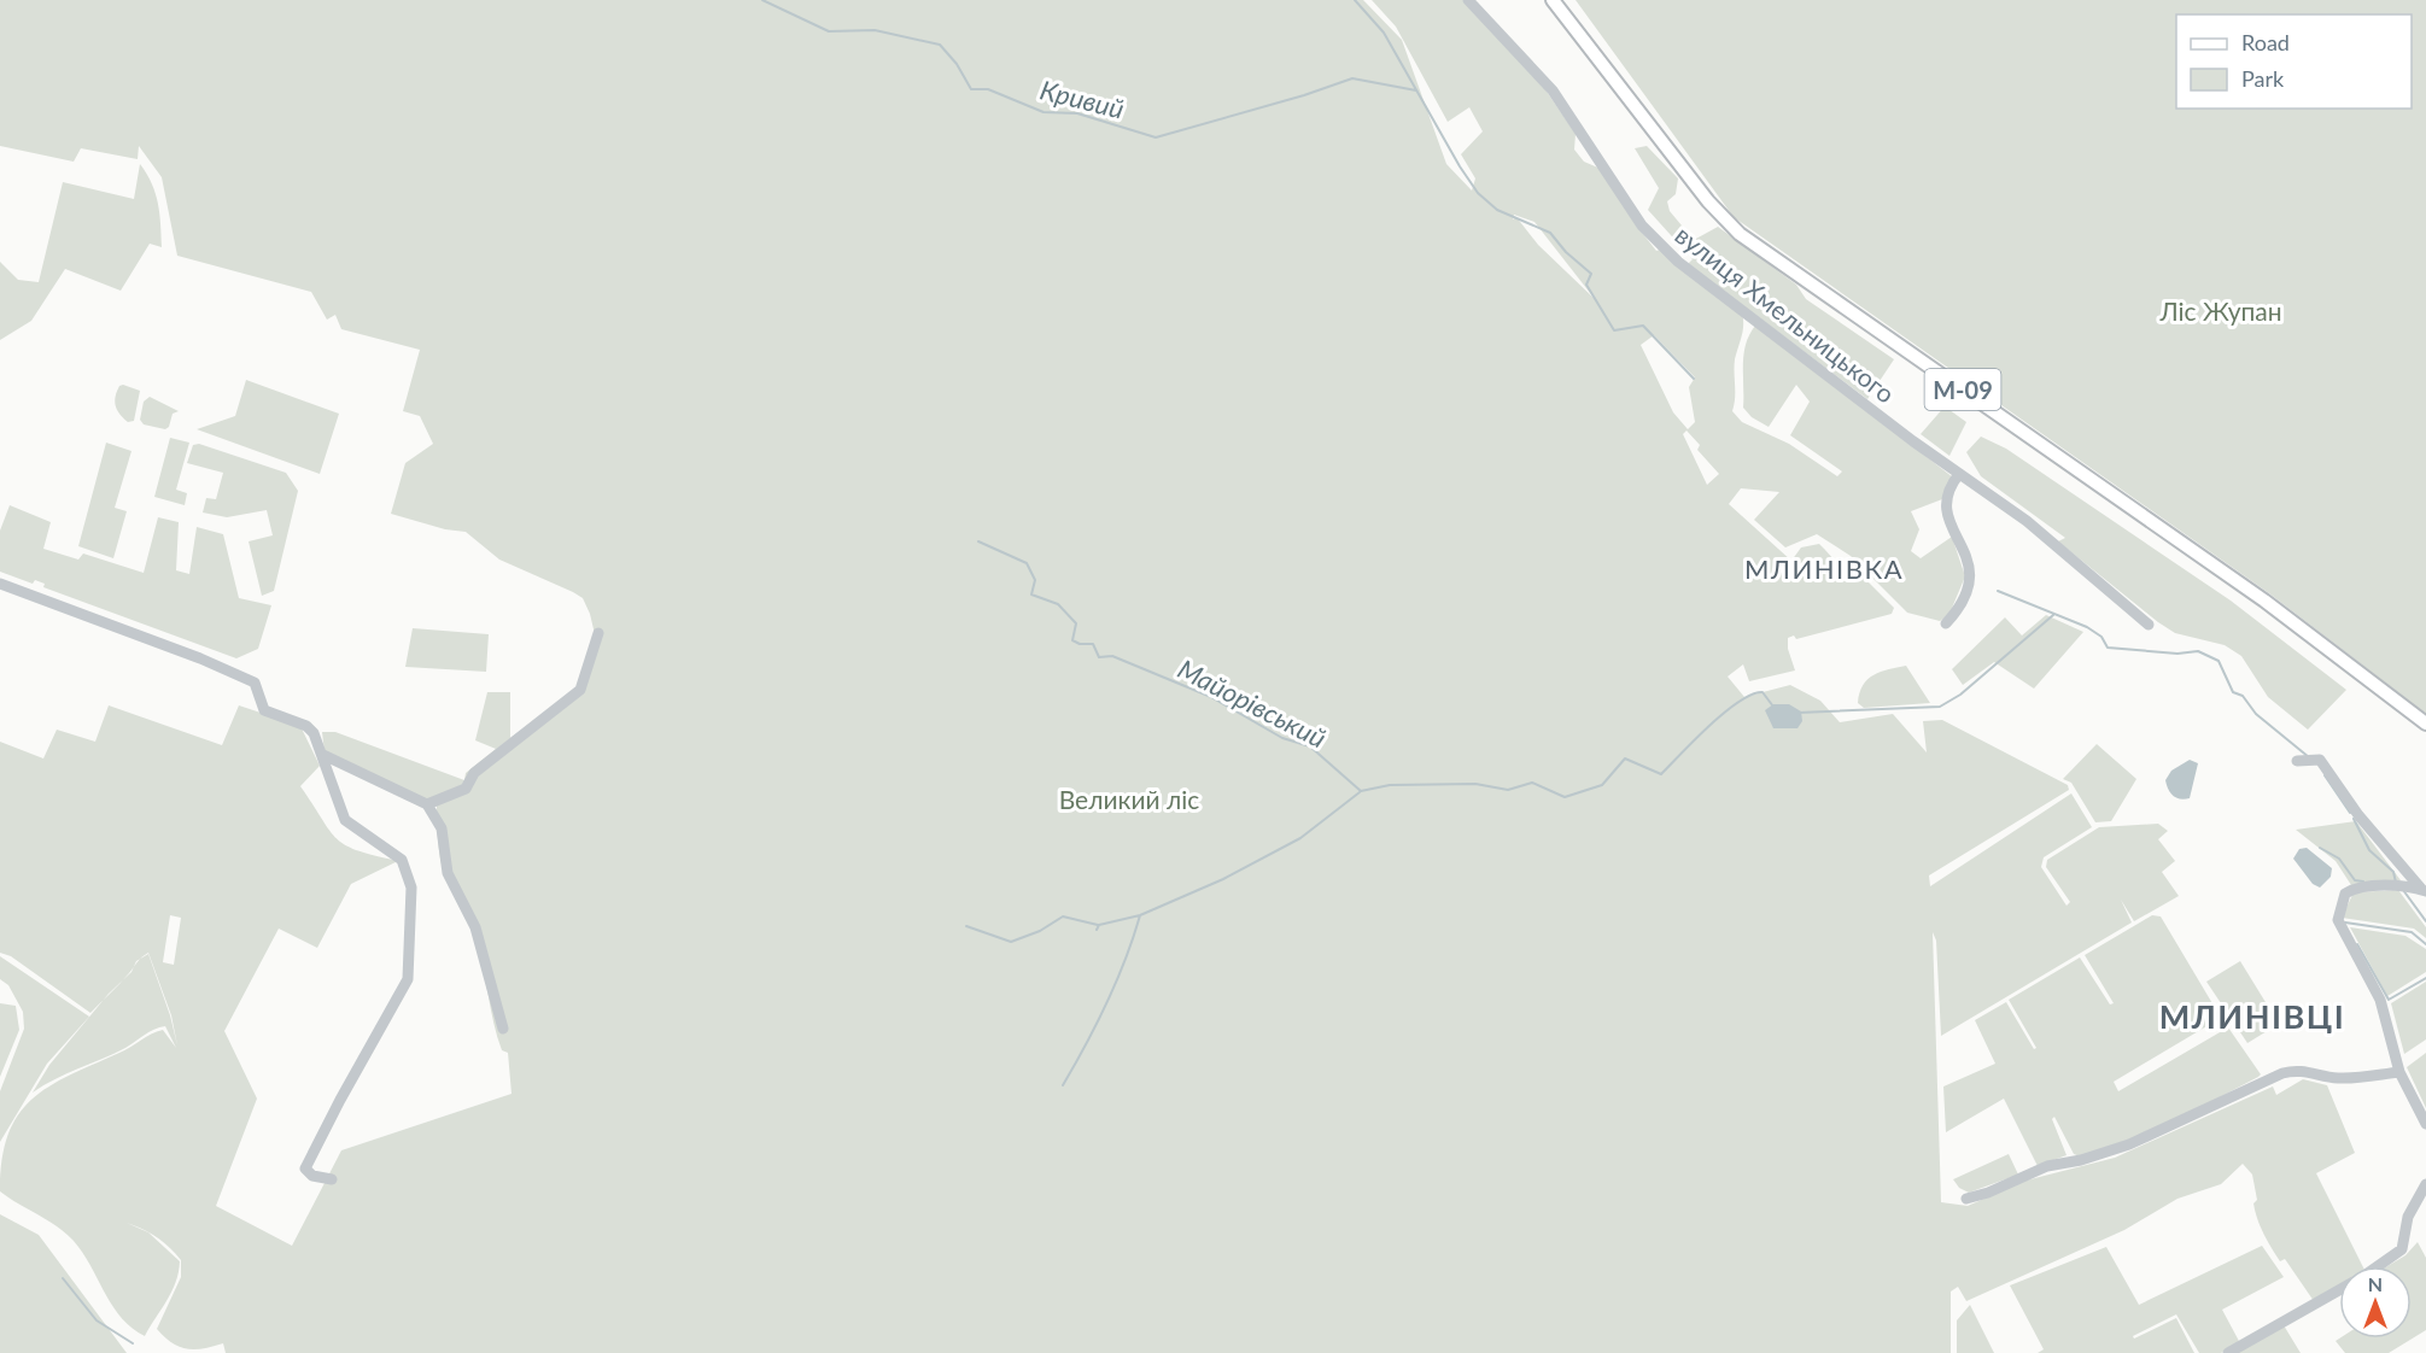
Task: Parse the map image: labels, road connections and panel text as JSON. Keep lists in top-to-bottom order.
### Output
{
  "streets": {
    "main road": ["М-09"],
    "street": ["вулиця Хмельницького"]
  },
  "districts": ["МЛИНІВКА", "МЛИНІВЦІ"],
  "water": ["Кривий", "Майорівський"],
  "parks": ["Ліс Жупан", "Великий ліс"],
  "legend": ["Road", "Park"],
  "north": "top"
}
